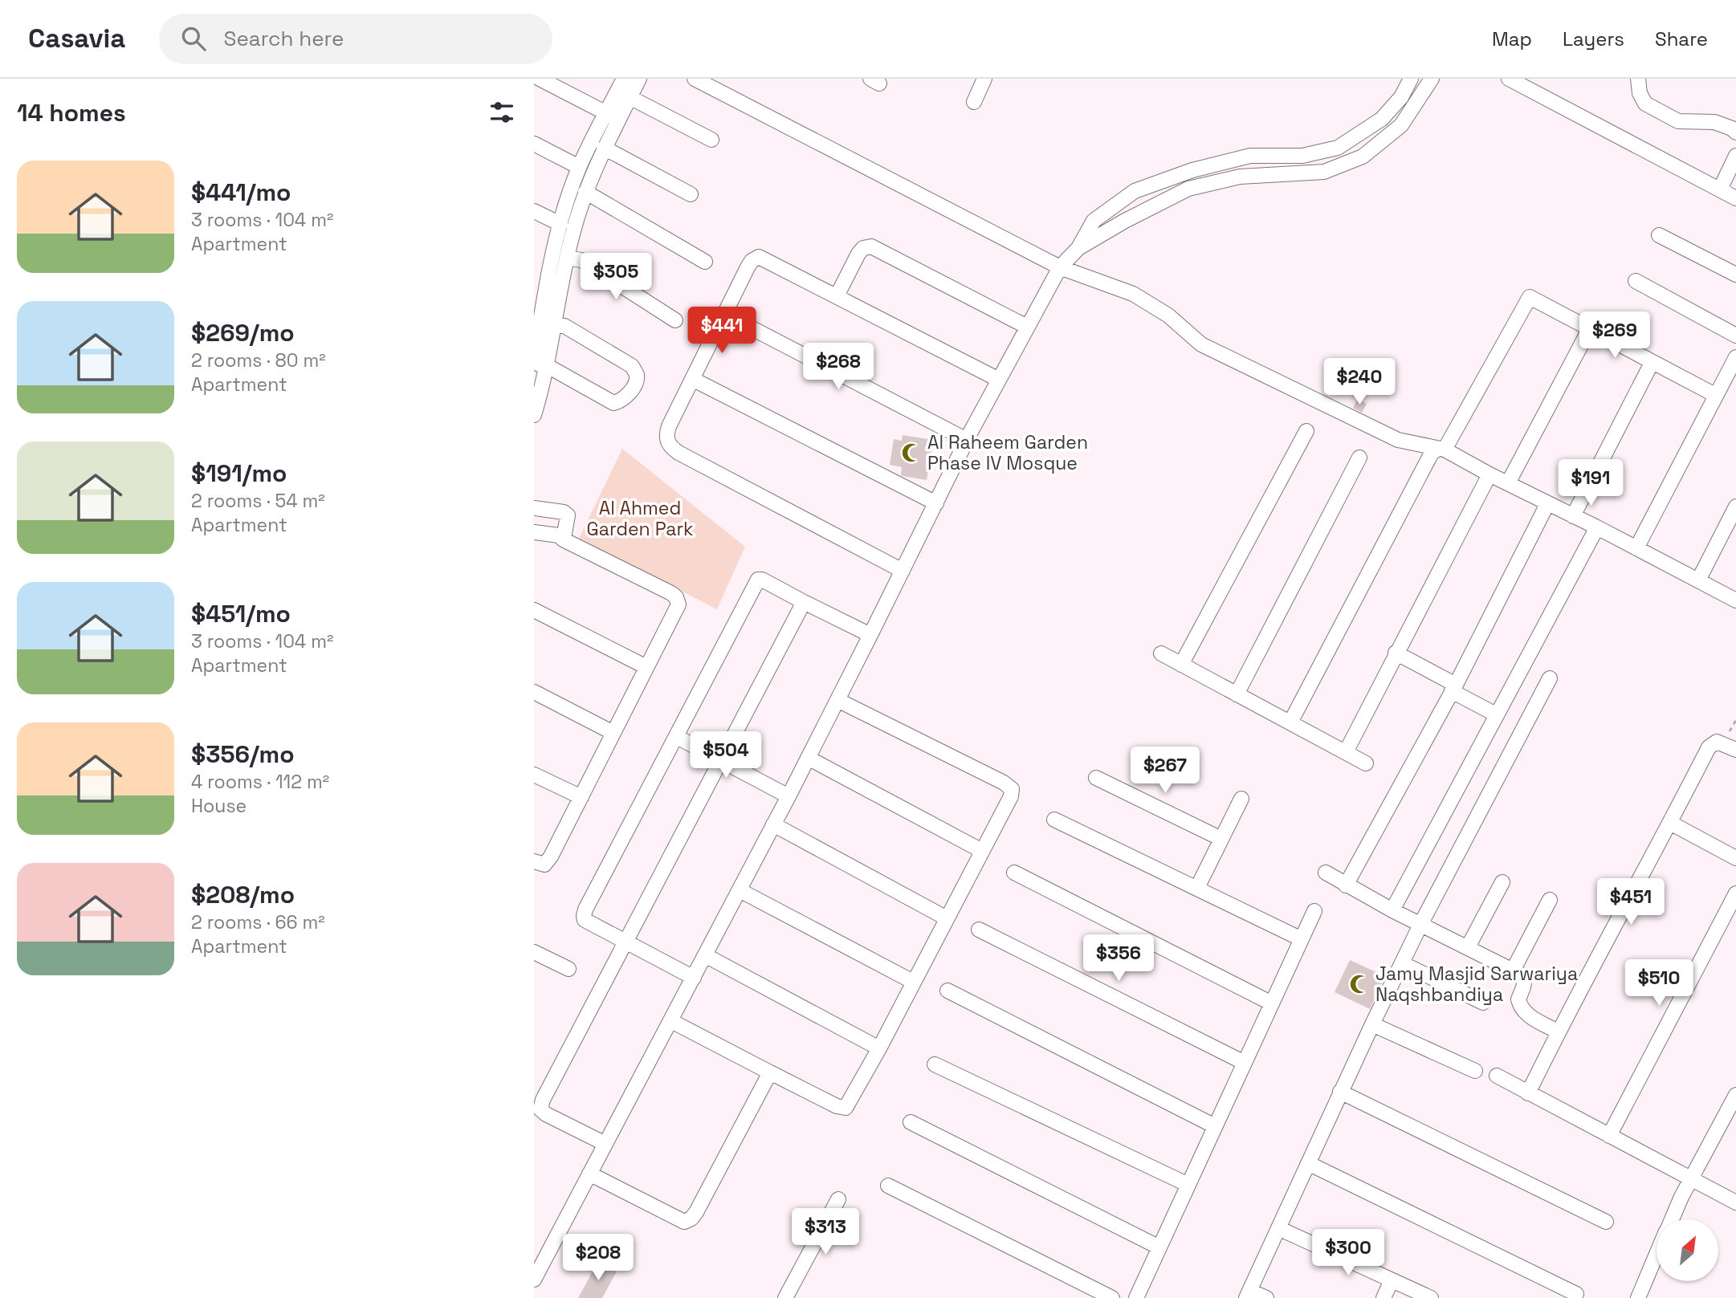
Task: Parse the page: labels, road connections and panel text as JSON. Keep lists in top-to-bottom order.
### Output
{
  "parks": ["Al Ahmed Garden Park"],
  "places": {
    "mosque": ["Al Raheem Garden Phase IV Mosque", "Jamy Masjid Sarwariya Naqshbandiya"]
  },
  "north": "top right",
  "page": {
    "header": "Casavia",
    "search": "Search here",
    "nav": ["Map", "Layers", "Share"],
    "heading": "14 homes",
    "list": [
      {
        "name": "$441/mo",
        "note": "3 rooms · 104 m² · Apartment"
      },
      {
        "name": "$269/mo",
        "note": "2 rooms · 80 m² · Apartment"
      },
      {
        "name": "$191/mo",
        "note": "2 rooms · 54 m² · Apartment"
      },
      {
        "name": "$451/mo",
        "note": "3 rooms · 104 m² · Apartment"
      },
      {
        "name": "$356/mo",
        "note": "4 rooms · 112 m² · House"
      },
      {
        "name": "$208/mo",
        "note": "2 rooms · 66 m² · Apartment"
      }
    ],
    "price": [
      "$305",
      "$441",
      "$269",
      "$268",
      "$240",
      "$191",
      "$504",
      "$267",
      "$451",
      "$356",
      "$510",
      "$313",
      "$300",
      "$208"
    ]
  }
}
